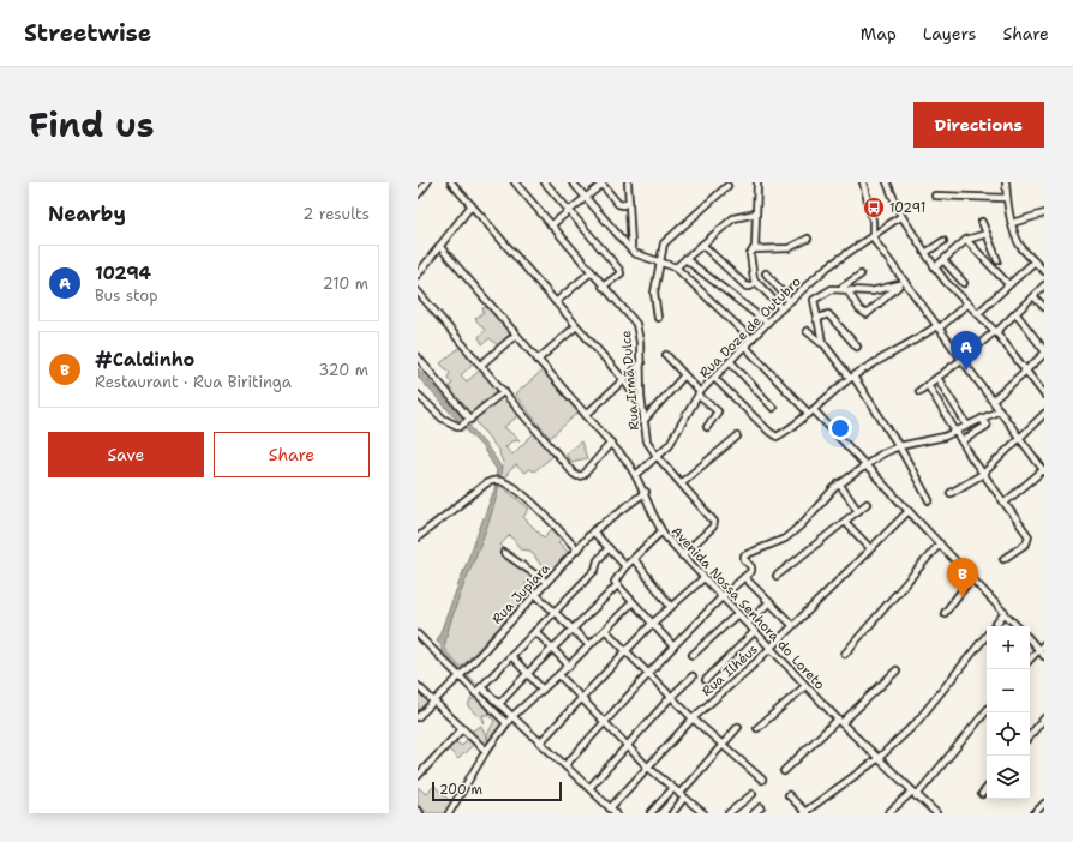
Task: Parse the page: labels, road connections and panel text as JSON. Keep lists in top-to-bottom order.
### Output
{
  "streets": {
    "street": [
      "Rua Doze de Outubro",
      "Rua Irmã Dulce",
      "Rua Jupiara",
      "Avenida Nossa Senhora do Loreto",
      "Rua Ilhéus"
    ]
  },
  "crossings": [
    ["Rua Doze de Outubro", "Rua Irmã Dulce"],
    ["Rua Doze de Outubro", "Avenida Nossa Senhora do Loreto"],
    ["Rua Irmã Dulce", "Avenida Nossa Senhora do Loreto"],
    ["Rua Jupiara", "Avenida Nossa Senhora do Loreto"],
    ["Avenida Nossa Senhora do Loreto", "Rua Ilhéus"]
  ],
  "places": {
    "bus stop": ["10291"]
  },
  "scale_bar": "200 m",
  "page": {
    "header": "Streetwise",
    "nav": ["Map", "Layers", "Share"],
    "title": "Find us",
    "buttons": [
      "Directions",
      ["Save", "Share"]
    ],
    "heading": ["Nearby", "2 results"],
    "list": [
      {
        "mark": "A",
        "name": "10294",
        "note": "Bus stop",
        "value": "210 m"
      },
      {
        "mark": "B",
        "name": "#Caldinho",
        "note": "Restaurant · Rua Biritinga",
        "value": "320 m"
      }
    ],
    "pins": ["A", "B"],
    "map_buttons": ["+", "−"],
    "scale": "200 m"
  }
}
